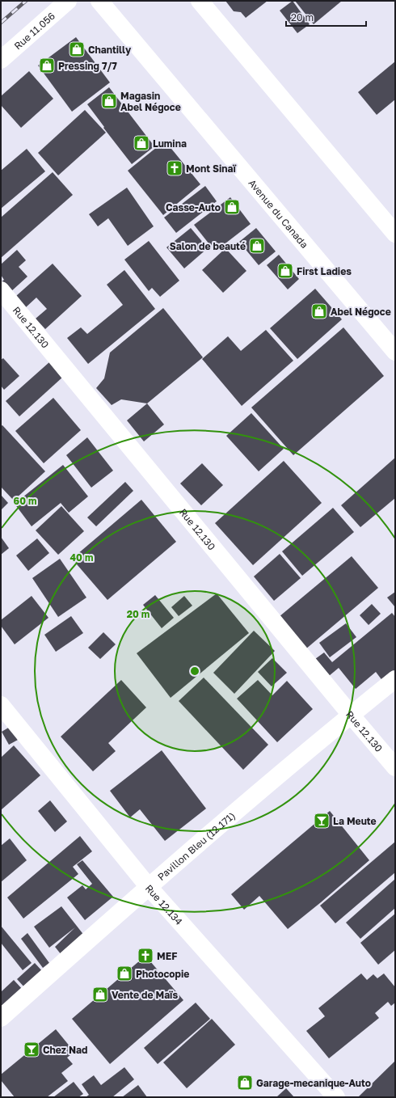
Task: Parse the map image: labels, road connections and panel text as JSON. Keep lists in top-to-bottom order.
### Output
{
  "streets": {
    "street": [
      "Rue 11.056",
      "Avenue du Canada",
      "Rue 12.130",
      "Pavillon Bleu (12.171)",
      "Rue 12.134"
    ]
  },
  "crossings": [
    ["Rue 12.130", "Pavillon Bleu (12.171)"],
    ["Pavillon Bleu (12.171)", "Rue 12.134"]
  ],
  "places": {
    "shop": [
      "Chantilly",
      "Pressing 7/7",
      "Magasin Abel Négoce",
      "Lumina",
      "Casse-Auto",
      "Salon de beauté",
      "First Ladies",
      "Abel Négoce",
      "Photocopie",
      "Vente de Maïs",
      "Garage-mecanique-Auto"
    ],
    "church": ["Mont Sinaï", "MEF"],
    "bar": ["La Meute", "Chez Nad"]
  },
  "scale_bar": "20 m",
  "rings": ["60 m", "40 m", "20 m"]
}
